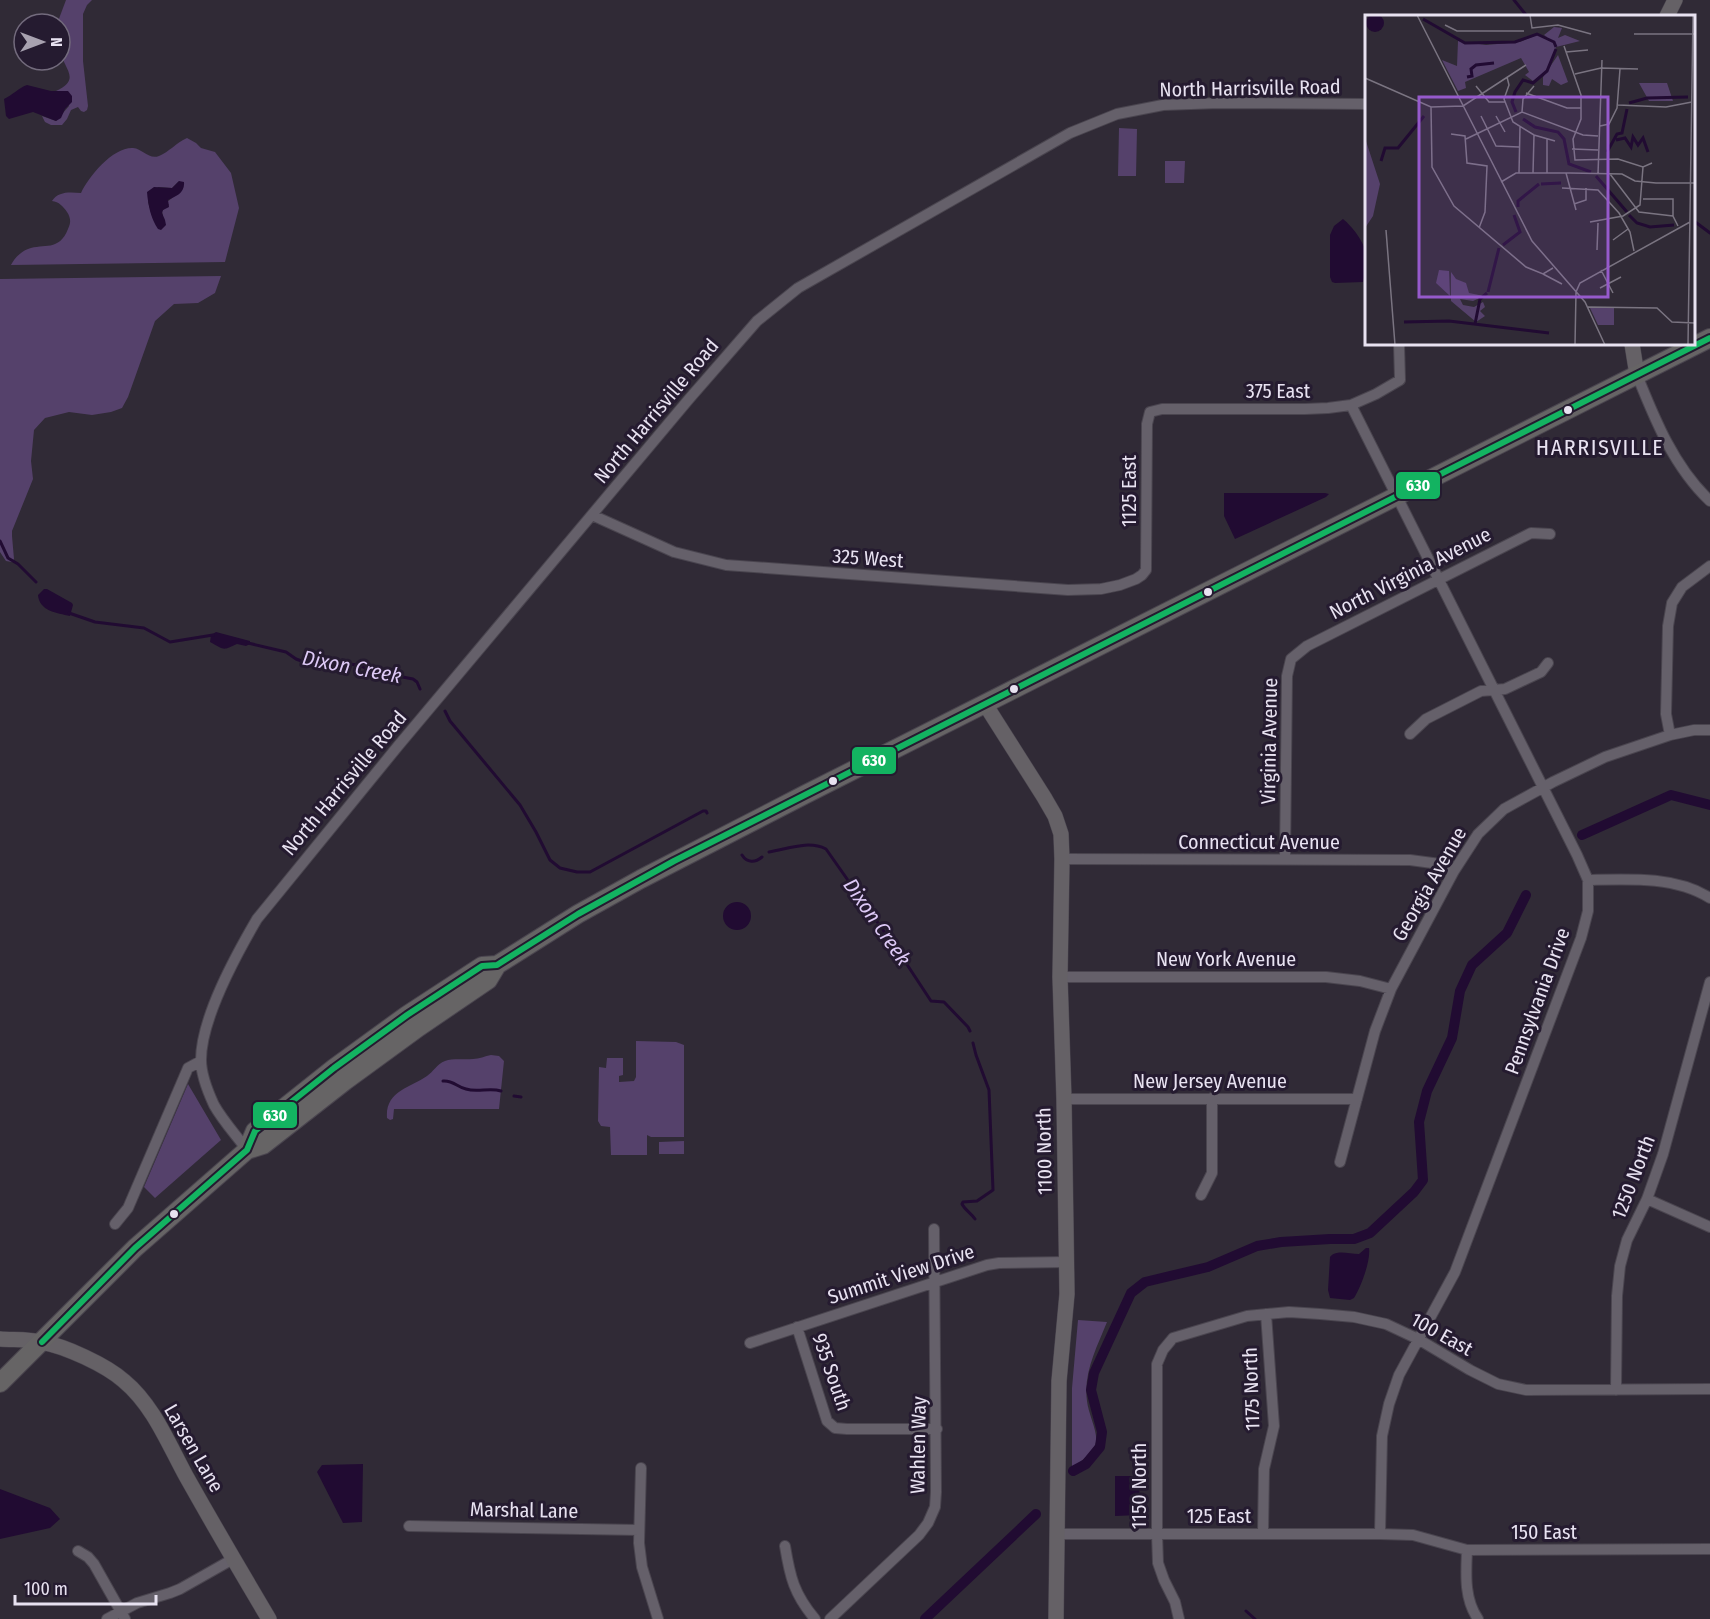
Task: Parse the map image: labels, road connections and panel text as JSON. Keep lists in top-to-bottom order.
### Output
{
  "streets": {
    "street": [
      "North Harrisville Road",
      "375 East",
      "1125 East",
      "325 West",
      "North Virginia Avenue",
      "Virginia Avenue",
      "Connecticut Avenue",
      "Georgia Avenue",
      "New York Avenue",
      "Pennsylvania Drive",
      "New Jersey Avenue",
      "1100 North",
      "1250 North",
      "Summit View Drive",
      "100 East",
      "935 South",
      "1175 North",
      "Wahlen Way",
      "Larsen Lane",
      "1150 North",
      "Marshal Lane",
      "125 East",
      "150 East"
    ]
  },
  "crossings": [
    ["North Harrisville Road", "325 West"],
    ["375 East", "1125 East"],
    ["1125 East", "325 West"],
    ["North Virginia Avenue", "Virginia Avenue"],
    ["North Virginia Avenue", "Pennsylvania Drive"],
    ["Virginia Avenue", "Connecticut Avenue"],
    ["Connecticut Avenue", "Georgia Avenue"],
    ["Connecticut Avenue", "1100 North"],
    ["Georgia Avenue", "New York Avenue"],
    ["Georgia Avenue", "Pennsylvania Drive"],
    ["Georgia Avenue", "New Jersey Avenue"],
    ["New York Avenue", "1100 North"],
    ["Pennsylvania Drive", "100 East"],
    ["Pennsylvania Drive", "125 East"],
    ["Pennsylvania Drive", "150 East"],
    ["New Jersey Avenue", "1100 North"],
    ["1100 North", "Summit View Drive"],
    ["1100 North", "125 East"],
    ["1250 North", "100 East"],
    ["Summit View Drive", "935 South"],
    ["Summit View Drive", "Wahlen Way"],
    ["100 East", "1175 North"],
    ["100 East", "1150 North"],
    ["935 South", "Wahlen Way"],
    ["1175 North", "125 East"],
    ["1150 North", "125 East"],
    ["125 East", "150 East"]
  ],
  "districts": ["HARRISVILLE"],
  "water": ["Dixon Creek"],
  "lines": ["transit line 630"],
  "scale_bar": "100 m",
  "north": "right"
}
